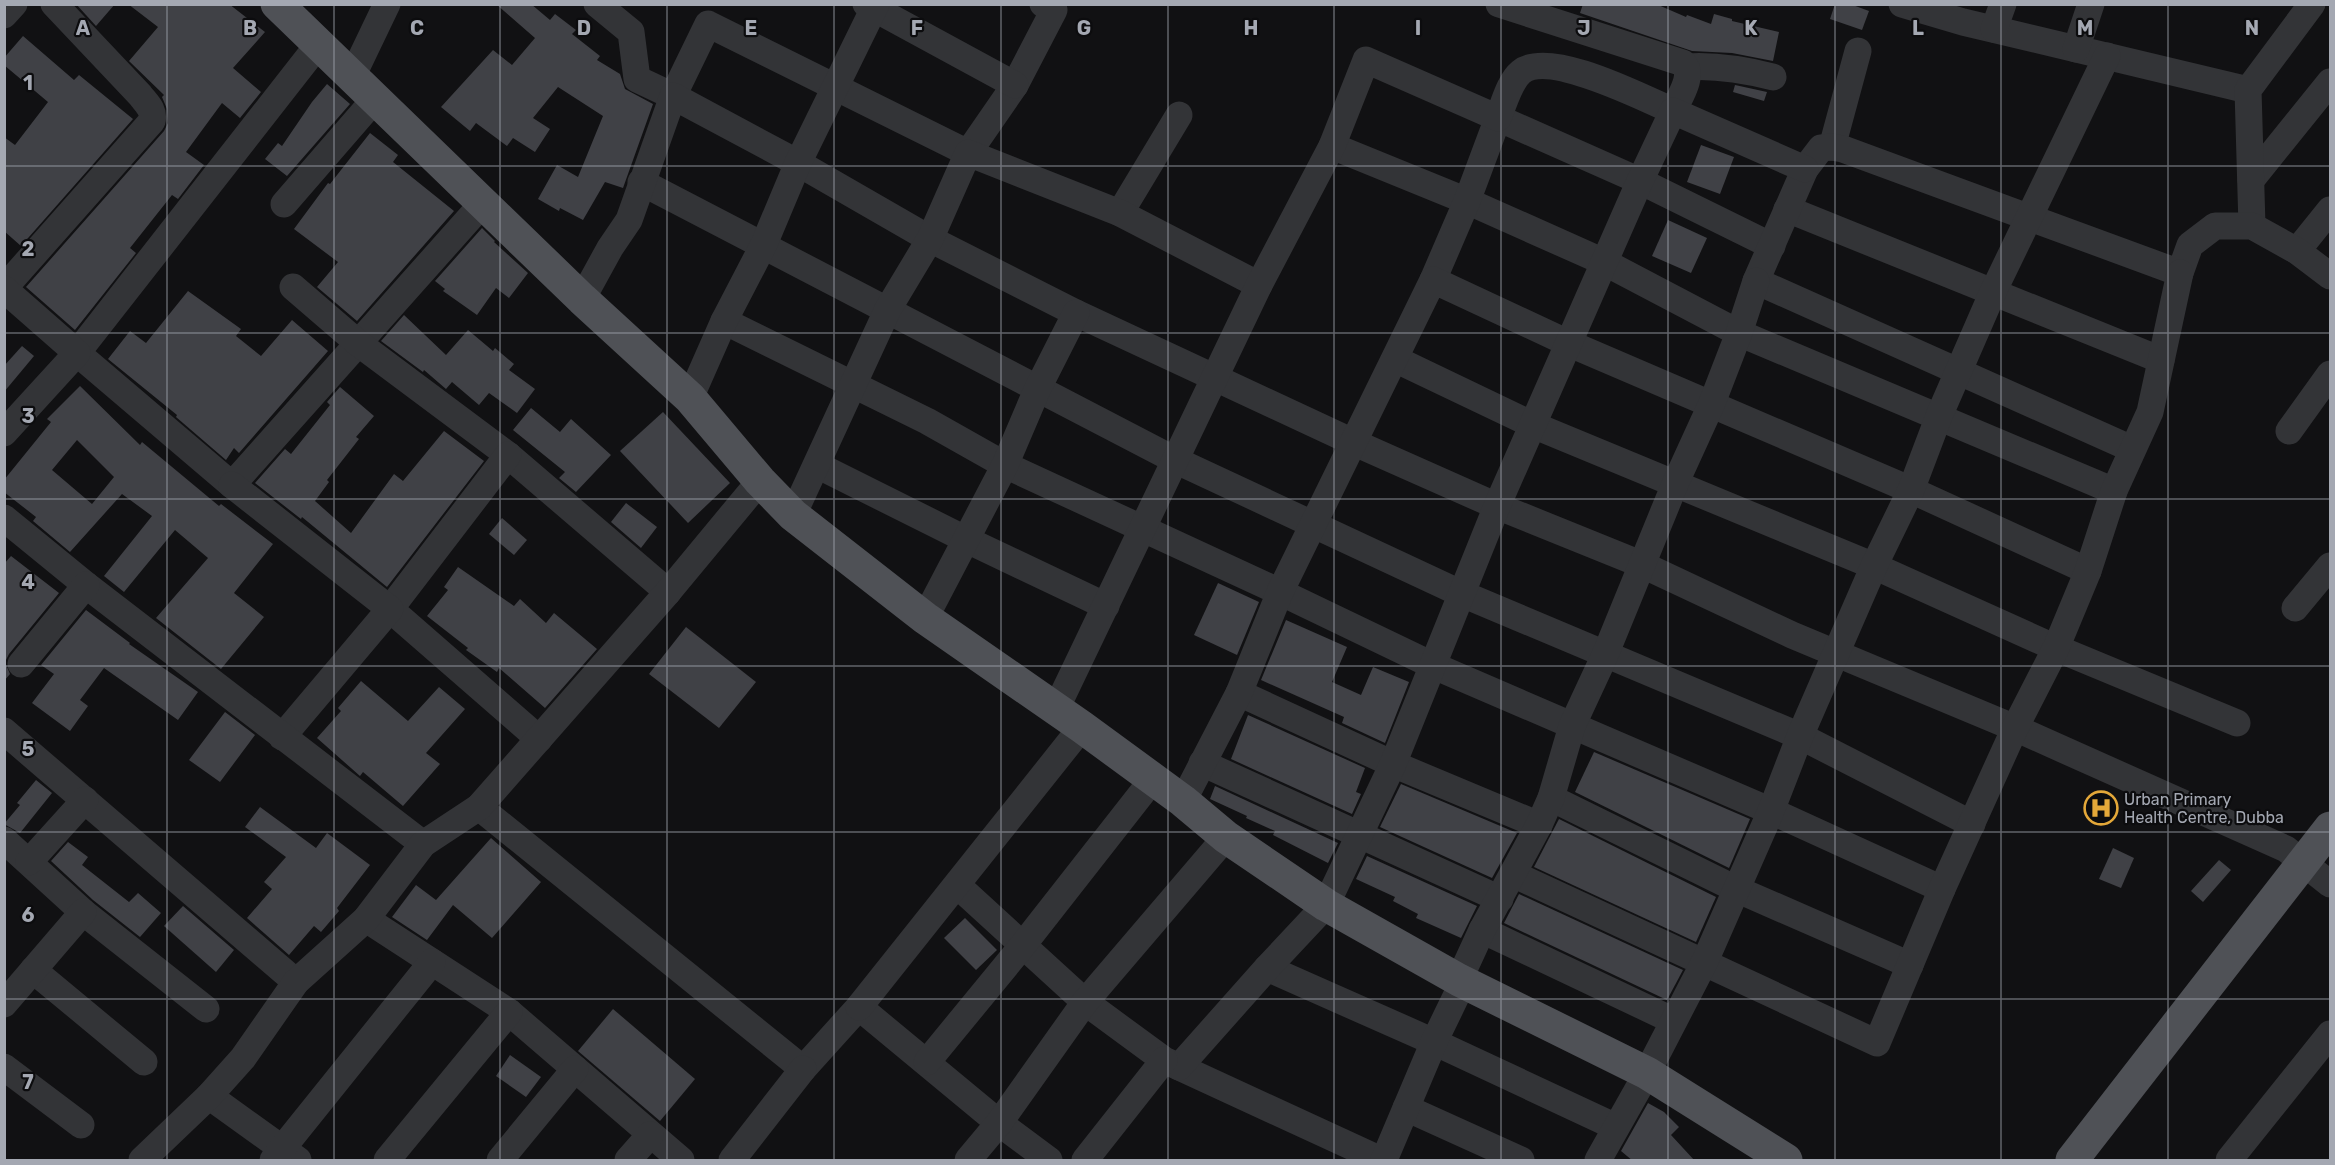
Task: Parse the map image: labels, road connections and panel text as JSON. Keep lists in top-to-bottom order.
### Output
{
  "places": {
    "hospital": ["Urban Primary Health Centre, Dubba"]
  },
  "grid": {
    "columns": [
      "A",
      "B",
      "C",
      "D",
      "E",
      "F",
      "G",
      "H",
      "I",
      "J",
      "K",
      "L",
      "M",
      "N"
    ],
    "rows": [
      "1",
      "2",
      "3",
      "4",
      "5",
      "6",
      "7"
    ]
  }
}
